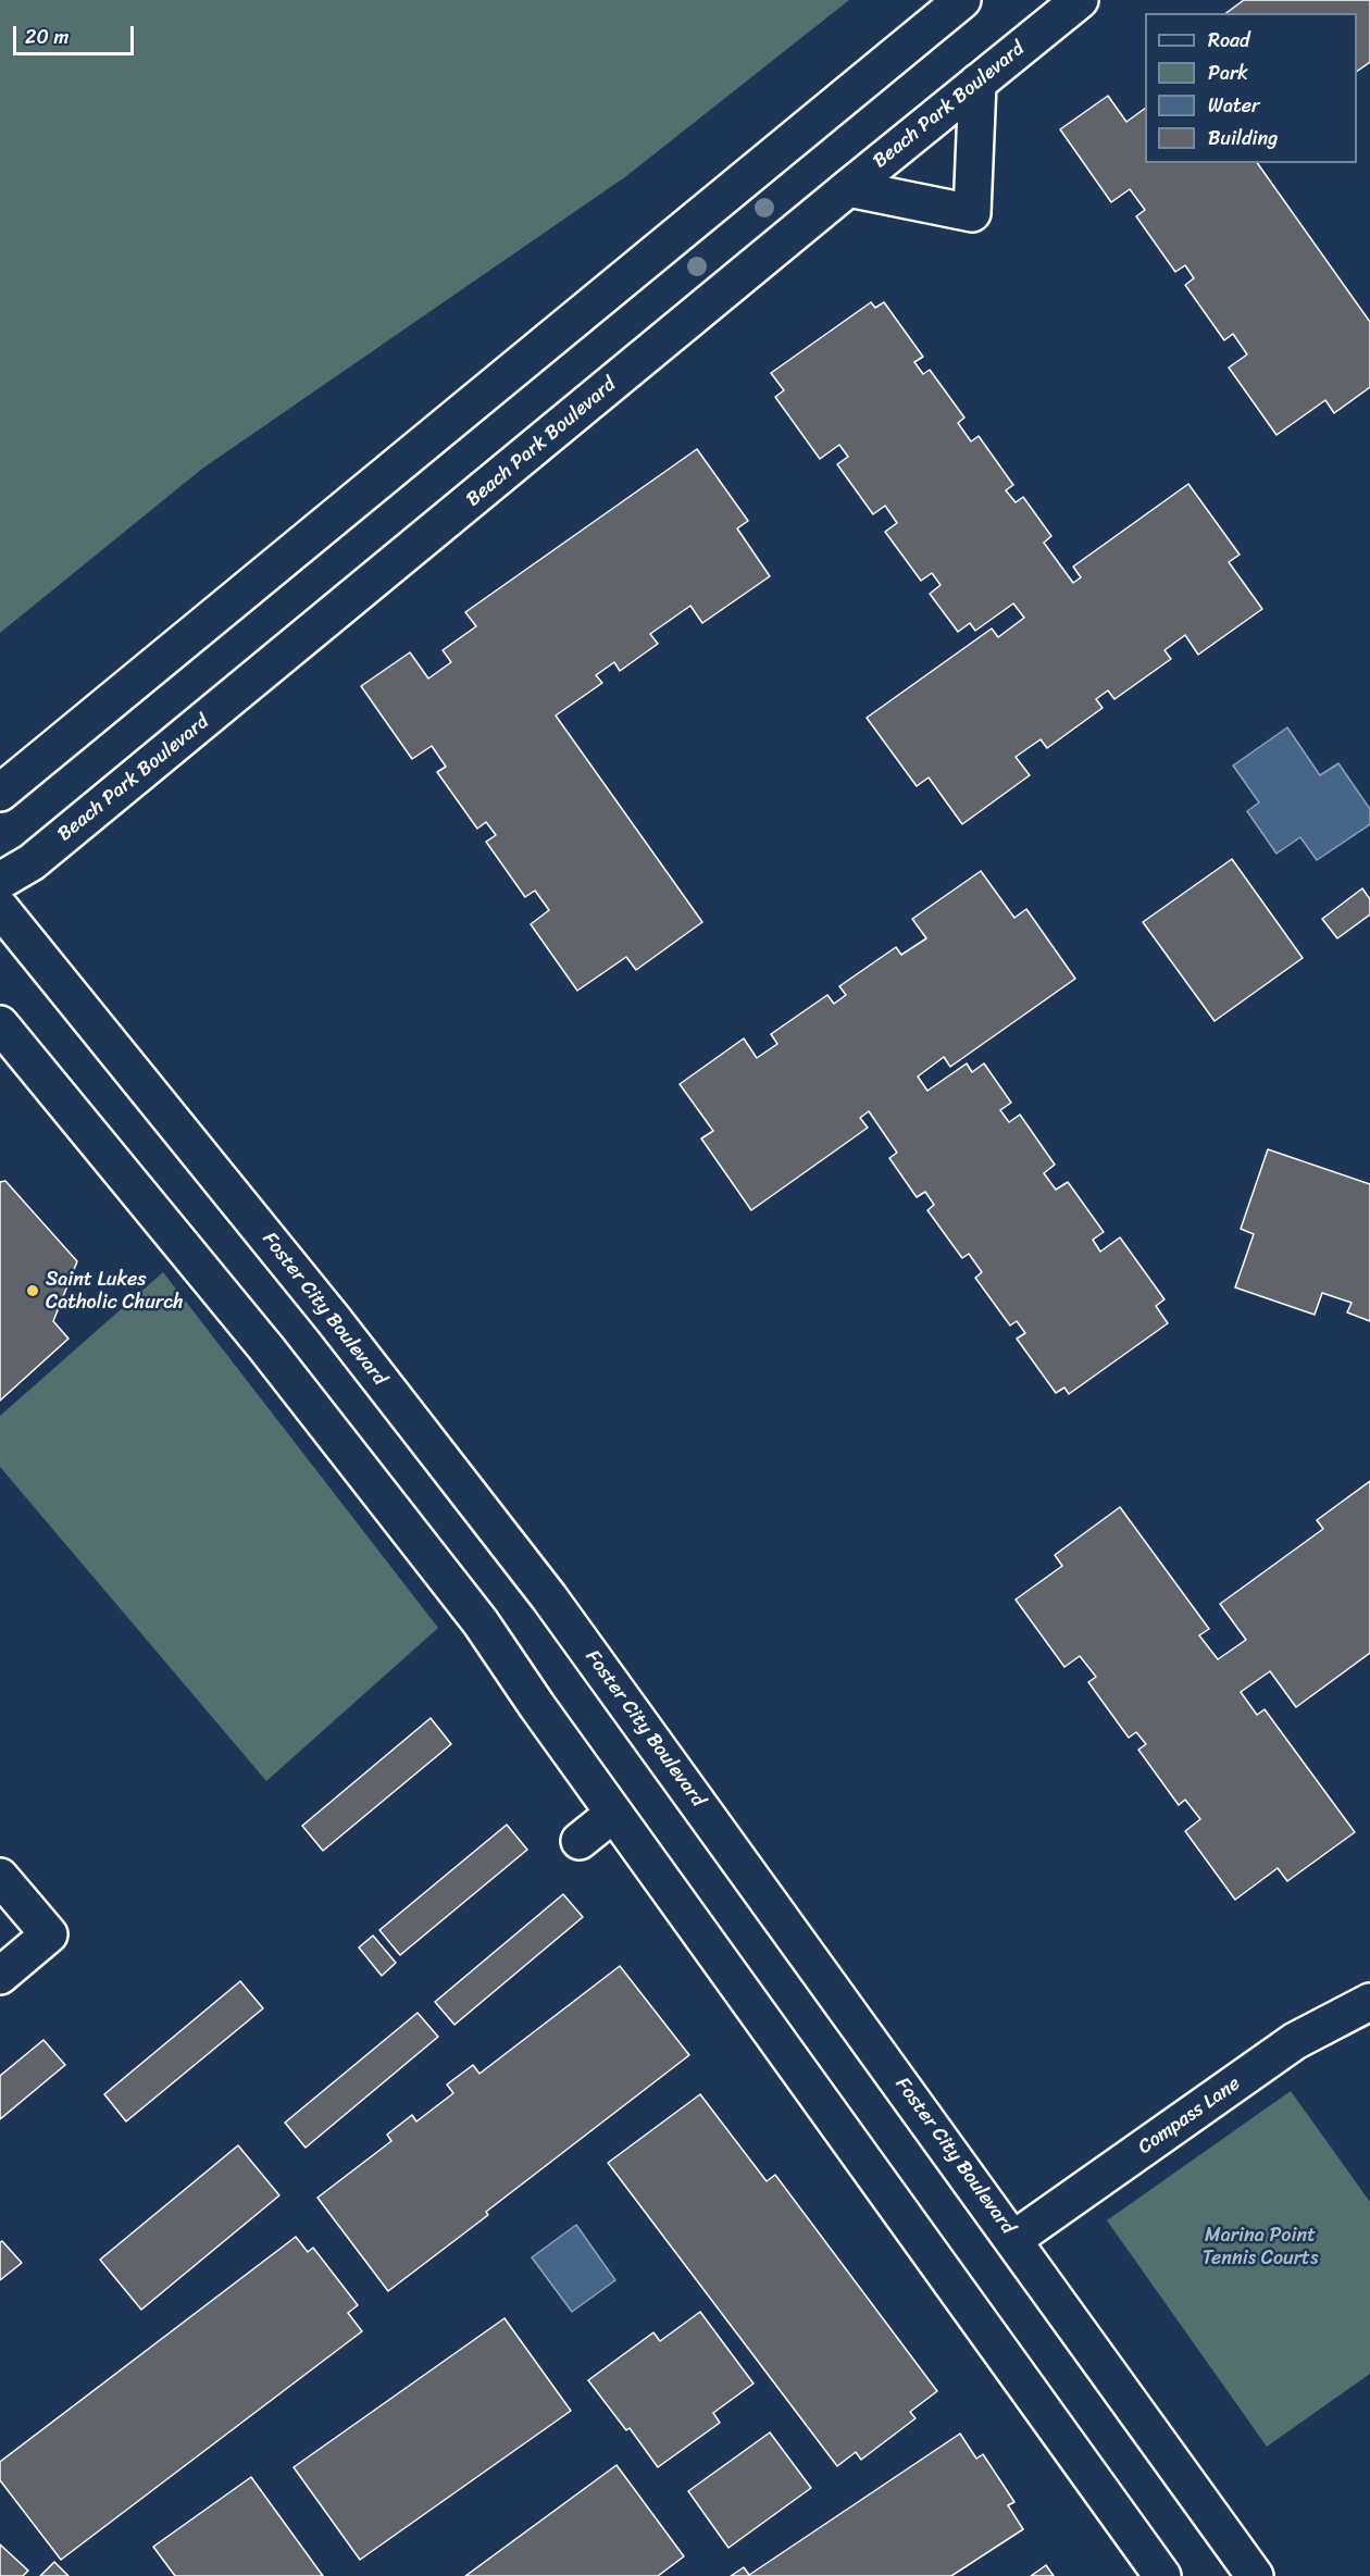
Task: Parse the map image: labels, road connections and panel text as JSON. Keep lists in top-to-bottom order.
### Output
{
  "streets": {
    "main road": ["Beach Park Boulevard", "Foster City Boulevard", "Compass Lane"]
  },
  "crossings": [
    ["Foster City Boulevard", "Compass Lane"]
  ],
  "parks": ["Marina Point Tennis Courts"],
  "places": ["Saint Lukes Catholic Church"],
  "legend": [
    "Road",
    "Park",
    "Water",
    "Building"
  ],
  "scale_bar": "20 m"
}
